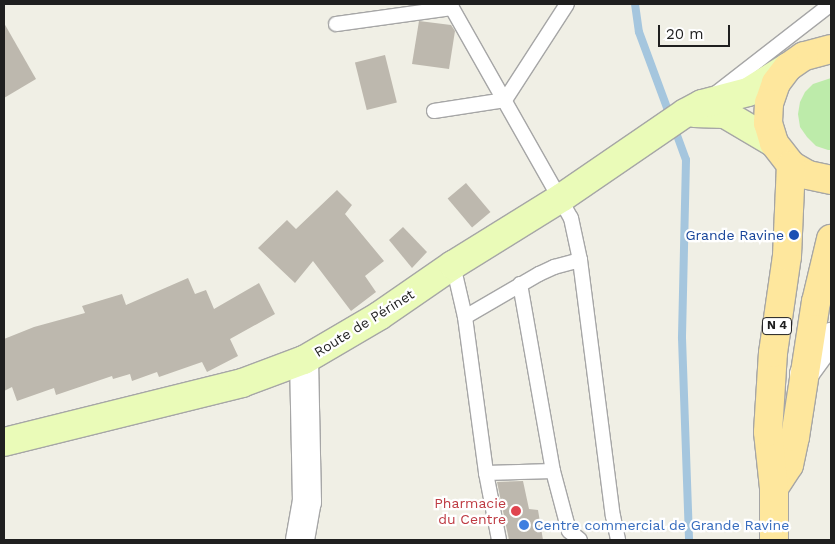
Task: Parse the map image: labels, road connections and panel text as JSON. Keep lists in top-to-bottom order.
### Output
{
  "streets": {
    "main road": ["Route de Périnet", "N 4"]
  },
  "places": ["Grande Ravine", "Pharmacie du Centre", "Centre commercial de Grande Ravine"],
  "scale_bar": "20 m"
}
